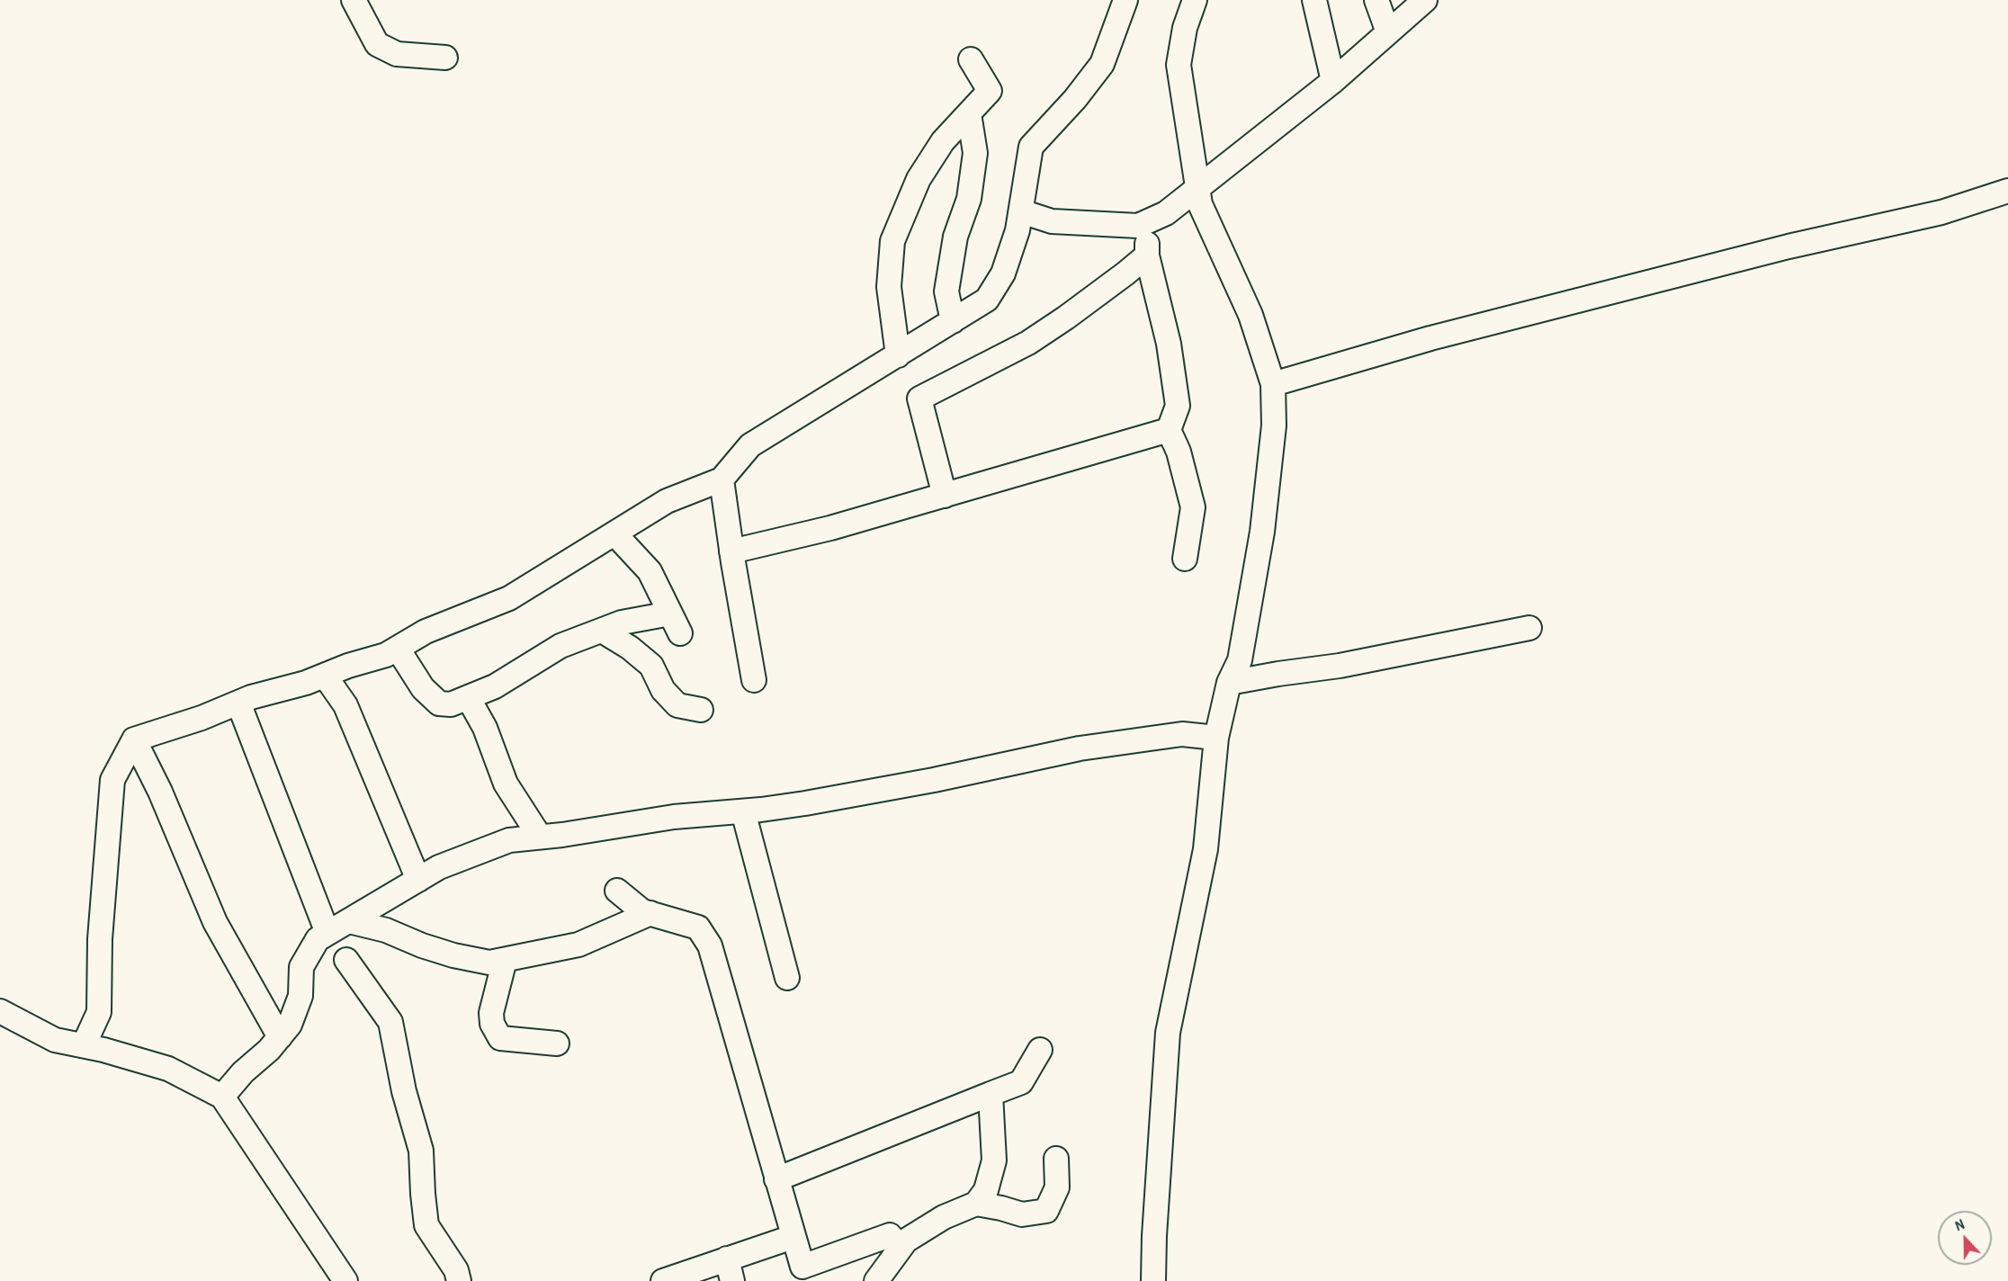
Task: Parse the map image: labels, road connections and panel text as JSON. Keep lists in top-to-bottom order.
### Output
{
  "north": "top"
}
